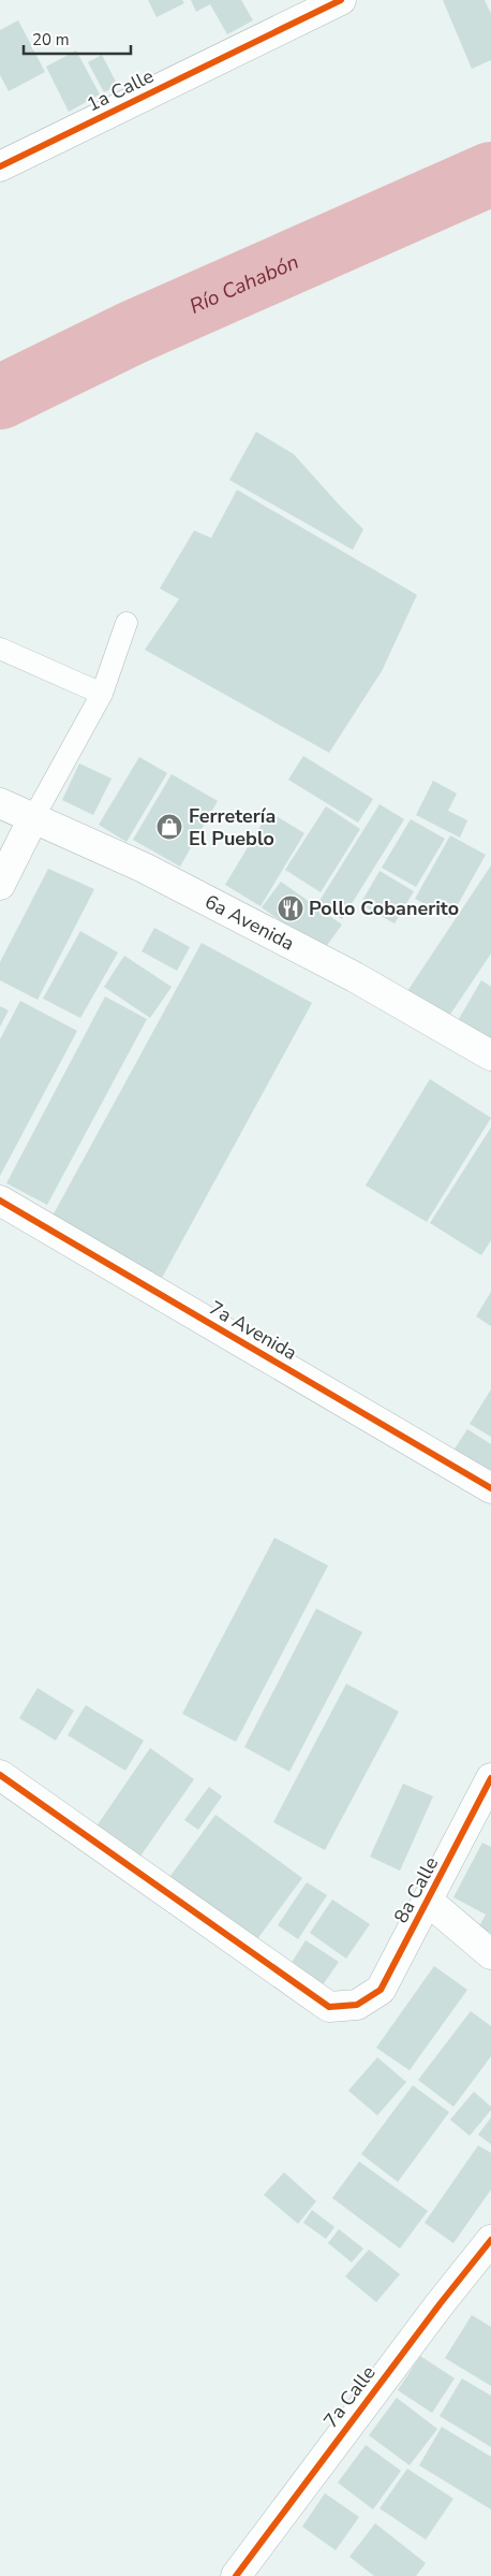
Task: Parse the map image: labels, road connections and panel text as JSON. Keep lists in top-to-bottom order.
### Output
{
  "streets": {
    "street": [
      "1a Calle",
      "6a Avenida",
      "7a Avenida",
      "8a Calle",
      "7a Calle"
    ]
  },
  "water": ["Río Cahabón"],
  "places": {
    "shop": ["Ferretería El Pueblo"],
    "restaurant": ["Pollo Cobanerito"]
  },
  "scale_bar": "20 m"
}
